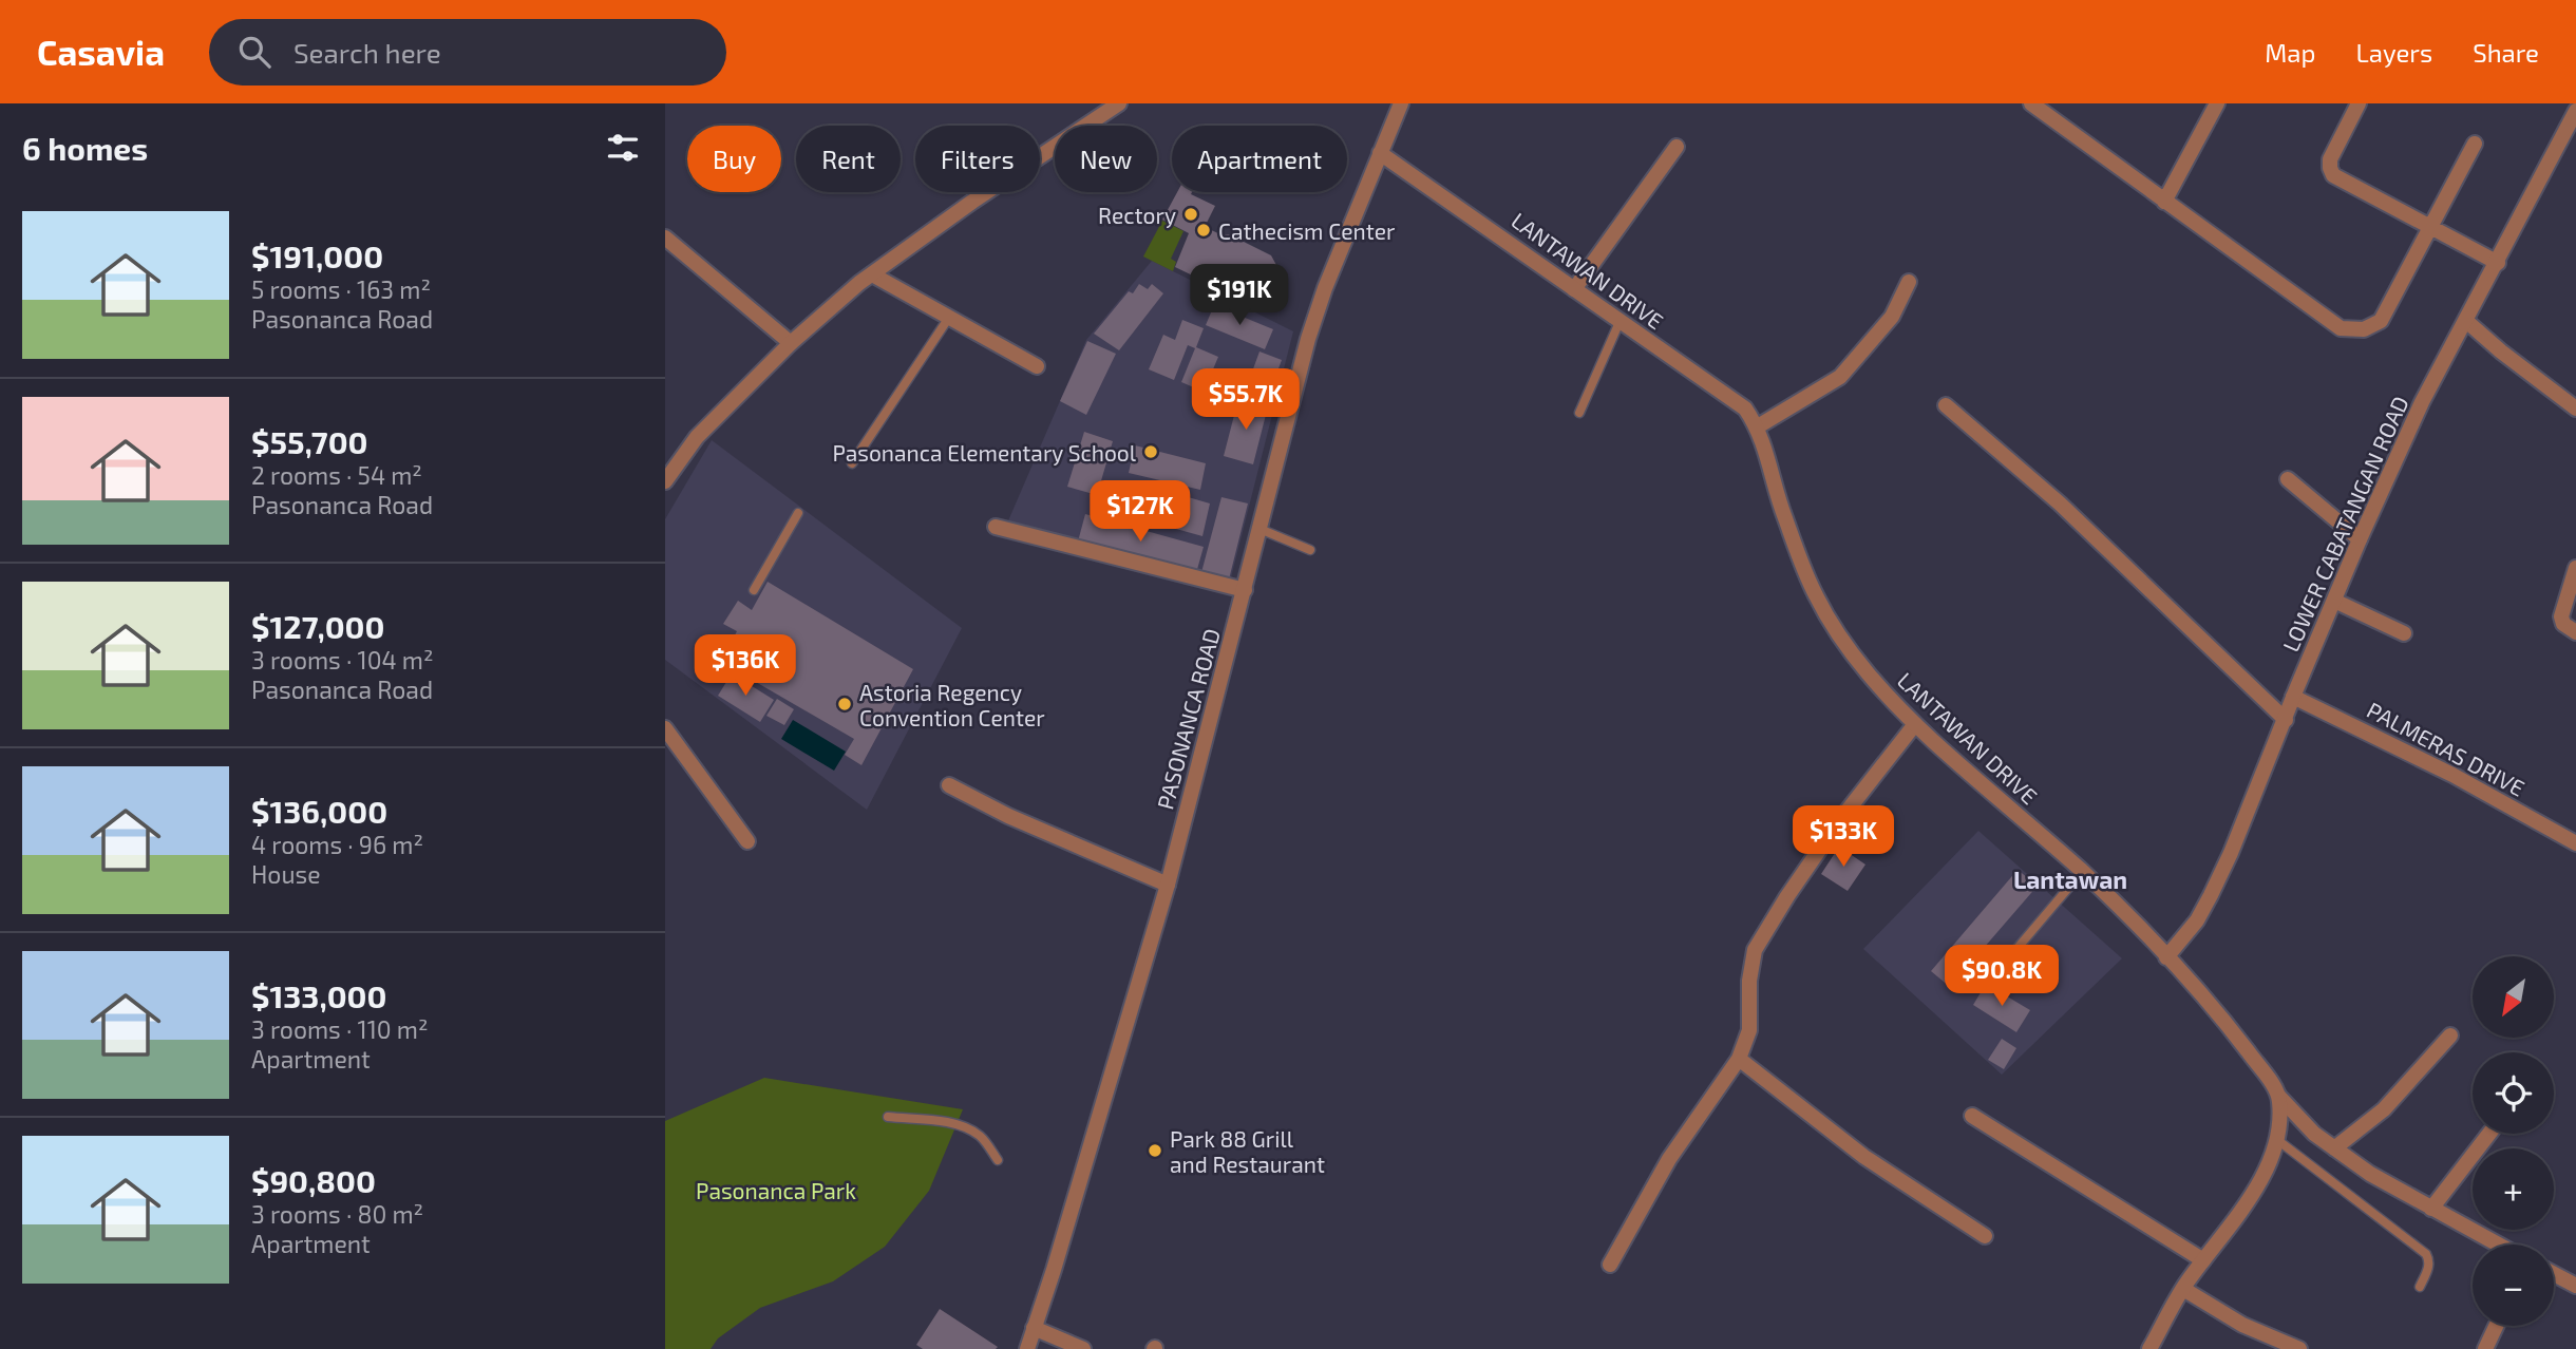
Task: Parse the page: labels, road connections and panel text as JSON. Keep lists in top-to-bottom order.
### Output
{
  "streets": {
    "street": [
      "LANTAWAN DRIVE",
      "LOWER CABATANGAN ROAD",
      "PASONANCA ROAD",
      "PALMERAS DRIVE"
    ]
  },
  "crossings": [
    ["LANTAWAN DRIVE", "LOWER CABATANGAN ROAD"],
    ["LANTAWAN DRIVE", "PASONANCA ROAD"],
    ["LOWER CABATANGAN ROAD", "PALMERAS DRIVE"]
  ],
  "districts": ["Lantawan"],
  "parks": ["Pasonanca Park"],
  "places": [
    "Rectory",
    "Cathecism Center",
    "Pasonanca Elementary School",
    "Astoria Regency Convention Center",
    "Park 88 Grill and Restaurant"
  ],
  "north": "bottom left",
  "page": {
    "header": "Casavia",
    "search": "Search here",
    "nav": ["Map", "Layers", "Share"],
    "heading": "6 homes",
    "chip": [
      "Buy",
      "Rent",
      "Filters",
      "New",
      "Apartment"
    ],
    "list": [
      {
        "name": "$191,000",
        "note": "5 rooms · 163 m² · Pasonanca Road"
      },
      {
        "name": "$55,700",
        "note": "2 rooms · 54 m² · Pasonanca Road"
      },
      {
        "name": "$127,000",
        "note": "3 rooms · 104 m² · Pasonanca Road"
      },
      {
        "name": "$136,000",
        "note": "4 rooms · 96 m² · House"
      },
      {
        "name": "$133,000",
        "note": "3 rooms · 110 m² · Apartment"
      },
      {
        "name": "$90,800",
        "note": "3 rooms · 80 m² · Apartment"
      }
    ],
    "price": [
      "$191K",
      "$55.7K",
      "$127K",
      "$136K",
      "$133K",
      "$90.8K"
    ],
    "map_buttons": ["+", "−"]
  }
}
